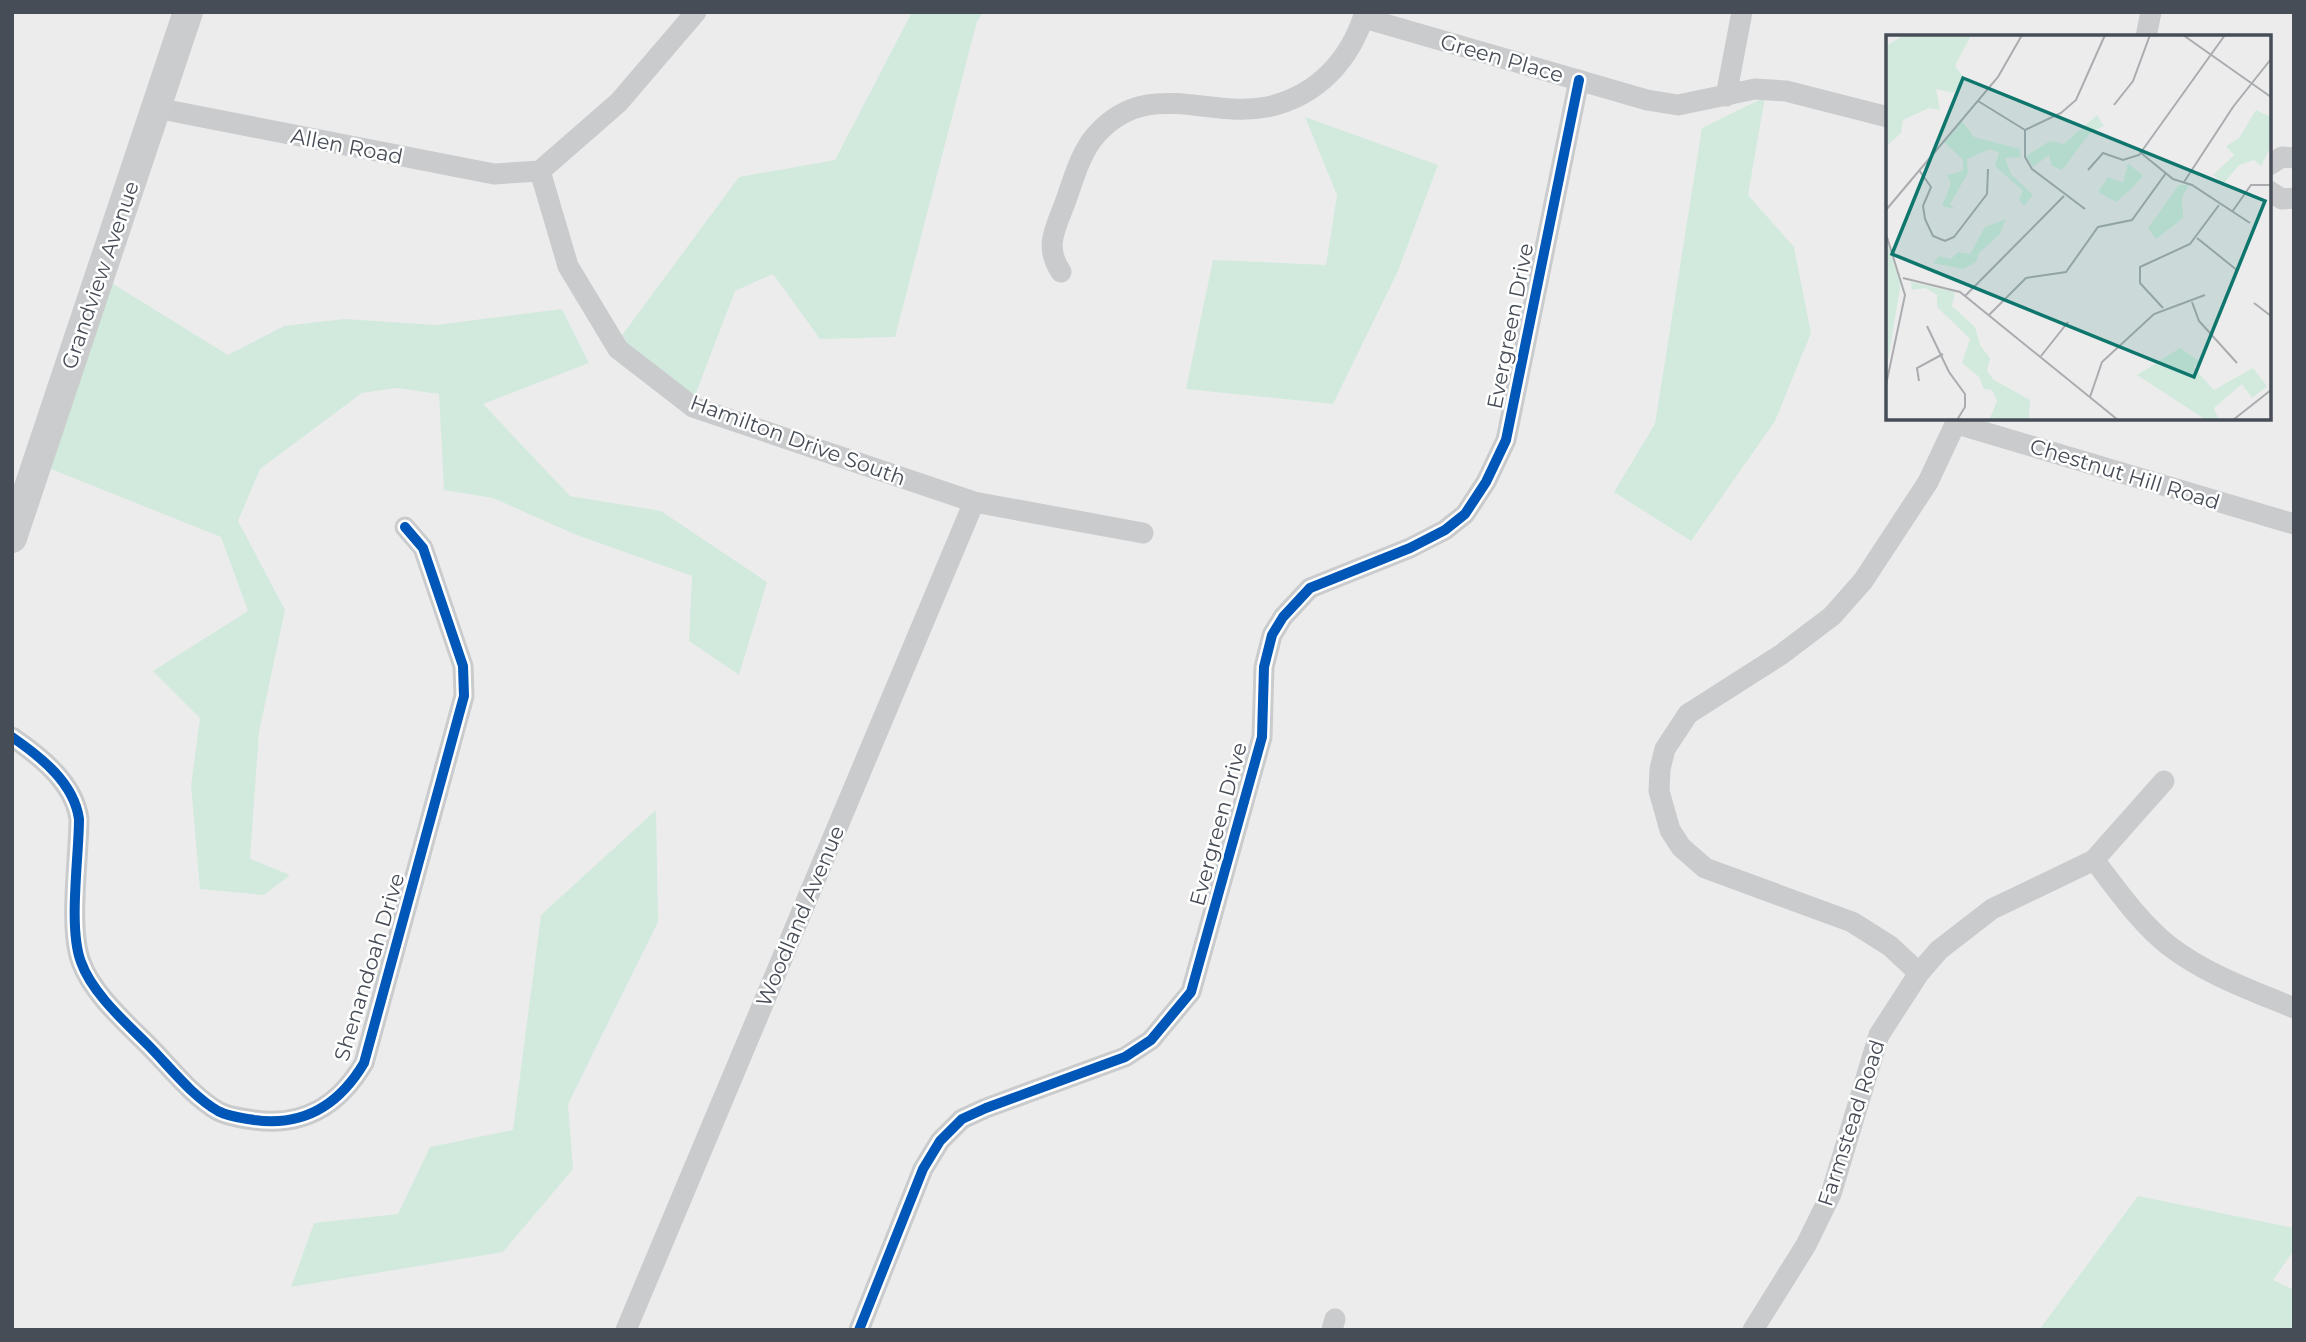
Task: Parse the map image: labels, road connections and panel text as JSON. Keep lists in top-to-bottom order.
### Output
{
  "streets": {
    "main road": ["Grandview Avenue"],
    "street": [
      "Green Place",
      "Allen Road",
      "Evergreen Drive",
      "Hamilton Drive South",
      "Chestnut Hill Road",
      "Woodland Avenue",
      "Shenandoah Drive",
      "Farmstead Road"
    ]
  },
  "crossings": [
    ["Green Place", "Evergreen Drive"],
    ["Allen Road", "Grandview Avenue"],
    ["Allen Road", "Hamilton Drive South"],
    ["Hamilton Drive South", "Woodland Avenue"]
  ]
}
